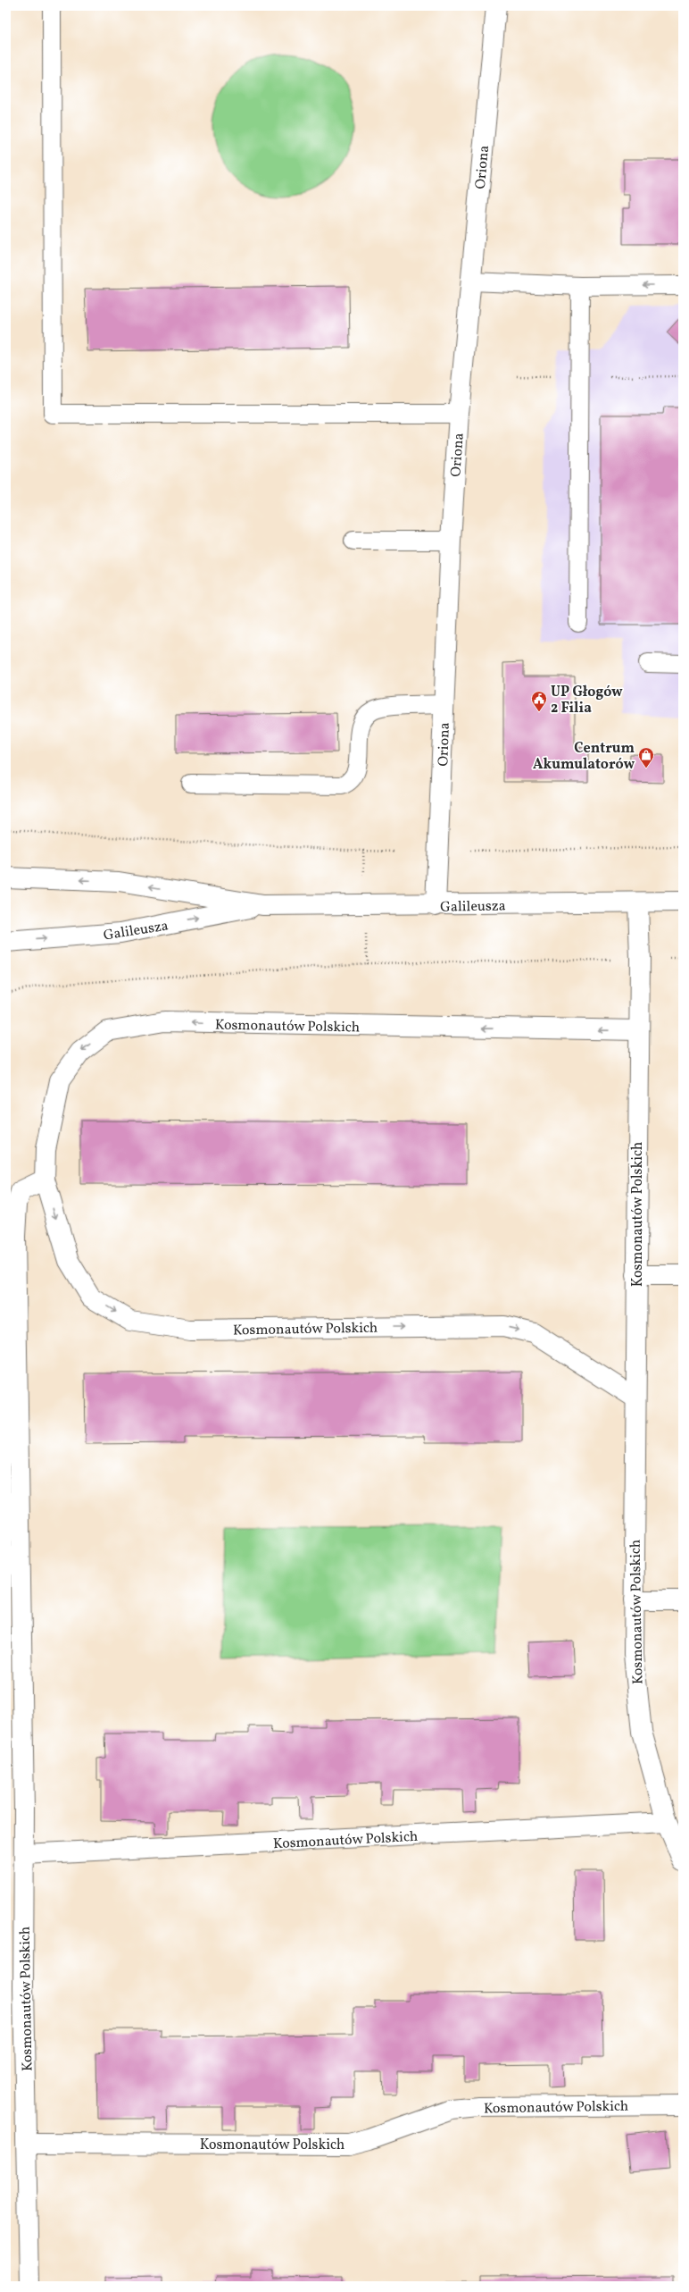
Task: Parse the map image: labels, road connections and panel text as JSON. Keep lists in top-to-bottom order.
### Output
{
  "streets": {
    "street": ["Oriona", "Galileusza", "Kosmonautów Polskich"]
  },
  "crossings": [
    ["Oriona", "Galileusza"],
    ["Galileusza", "Kosmonautów Polskich"]
  ],
  "places": {
    "public building": ["UP Głogów 2 Filia"],
    "shop": ["Centrum Akumulatorów"]
  }
}
